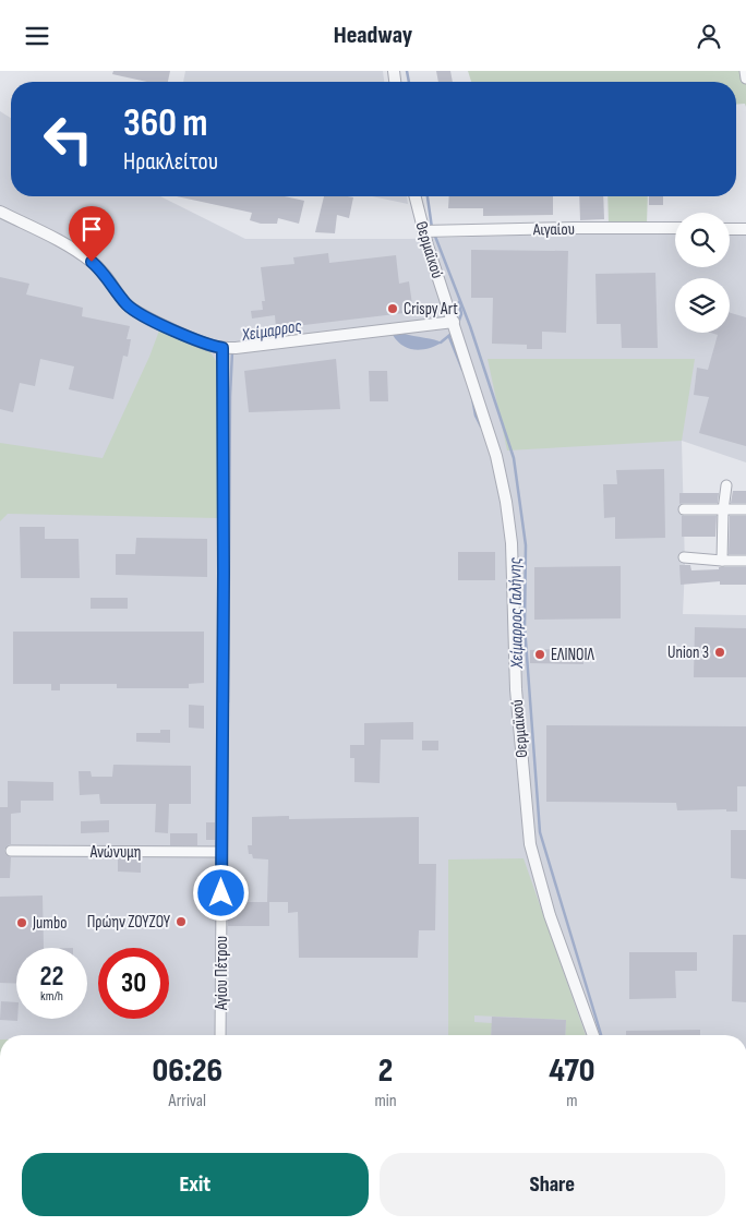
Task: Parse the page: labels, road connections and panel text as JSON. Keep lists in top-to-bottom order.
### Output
{
  "streets": {
    "street": [
      "Αιγαίου",
      "Θερμαϊκού",
      "Ανώνυμη",
      "Αγίου Πέτρου"
    ]
  },
  "crossings": [
    ["Αιγαίου", "Θερμαϊκού"],
    ["Ανώνυμη", "Αγίου Πέτρου"]
  ],
  "water": ["Χείμαρρος", "Χείμαρρος Γαλήνης"],
  "places": [
    "Crispy Art",
    "Union 3",
    "ΕΛΙΝΟΙΛ",
    "Πρώην ΖΟΥΖΟΥ",
    "Jumbo"
  ],
  "page": {
    "header": "Headway",
    "turn": ["360 m", "Ηρακλείτου"],
    "speed": "22 km/h",
    "limit": "30",
    "eta": [
      "06:26",
      "Arrival",
      "2",
      "min",
      "470",
      "m"
    ],
    "buttons": ["Exit", "Share"]
  }
}
